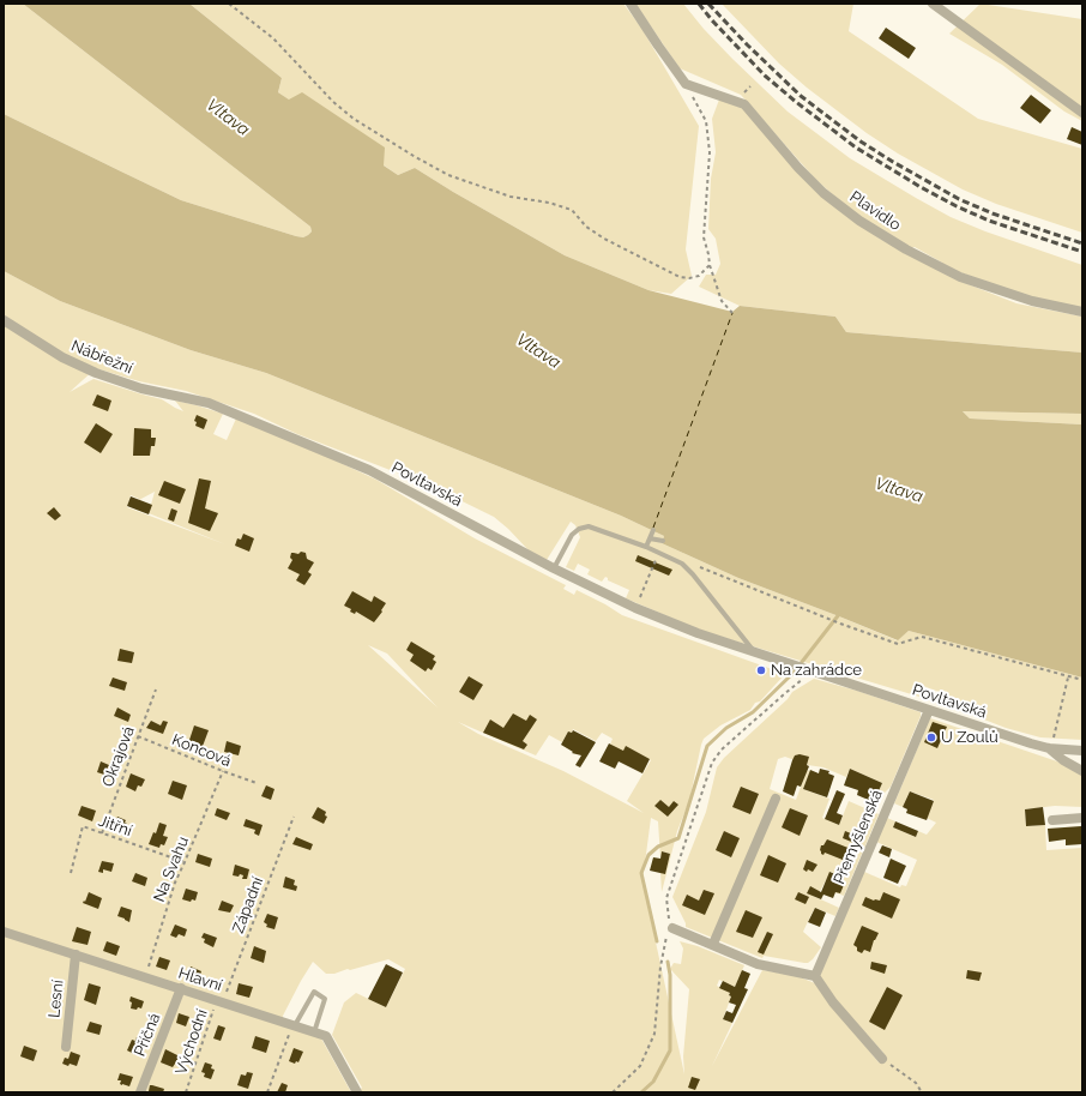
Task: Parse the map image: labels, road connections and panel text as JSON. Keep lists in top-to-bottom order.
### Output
{
  "streets": {
    "street": [
      "Plavidlo",
      "Nábřežní",
      "Povltavská",
      "Přemyšlenská",
      "Hlavní",
      "Lesní",
      "Příčná"
    ],
    "path": [
      "Koncová",
      "Okrajová",
      "Jitřní",
      "Na Svahu",
      "Západní",
      "Východní"
    ]
  },
  "crossings": [
    ["Nábřežní", "Povltavská"],
    ["Povltavská", "Přemyšlenská"],
    ["Koncová", "Okrajová"],
    ["Koncová", "Na Svahu"],
    ["Okrajová", "Jitřní"],
    ["Jitřní", "Na Svahu"],
    ["Na Svahu", "Hlavní"],
    ["Západní", "Hlavní"],
    ["Západní", "Východní"],
    ["Hlavní", "Lesní"],
    ["Hlavní", "Příčná"],
    ["Hlavní", "Východní"]
  ],
  "water": ["Vltava"],
  "places": ["Na zahrádce", "U Zoulů"]
}
